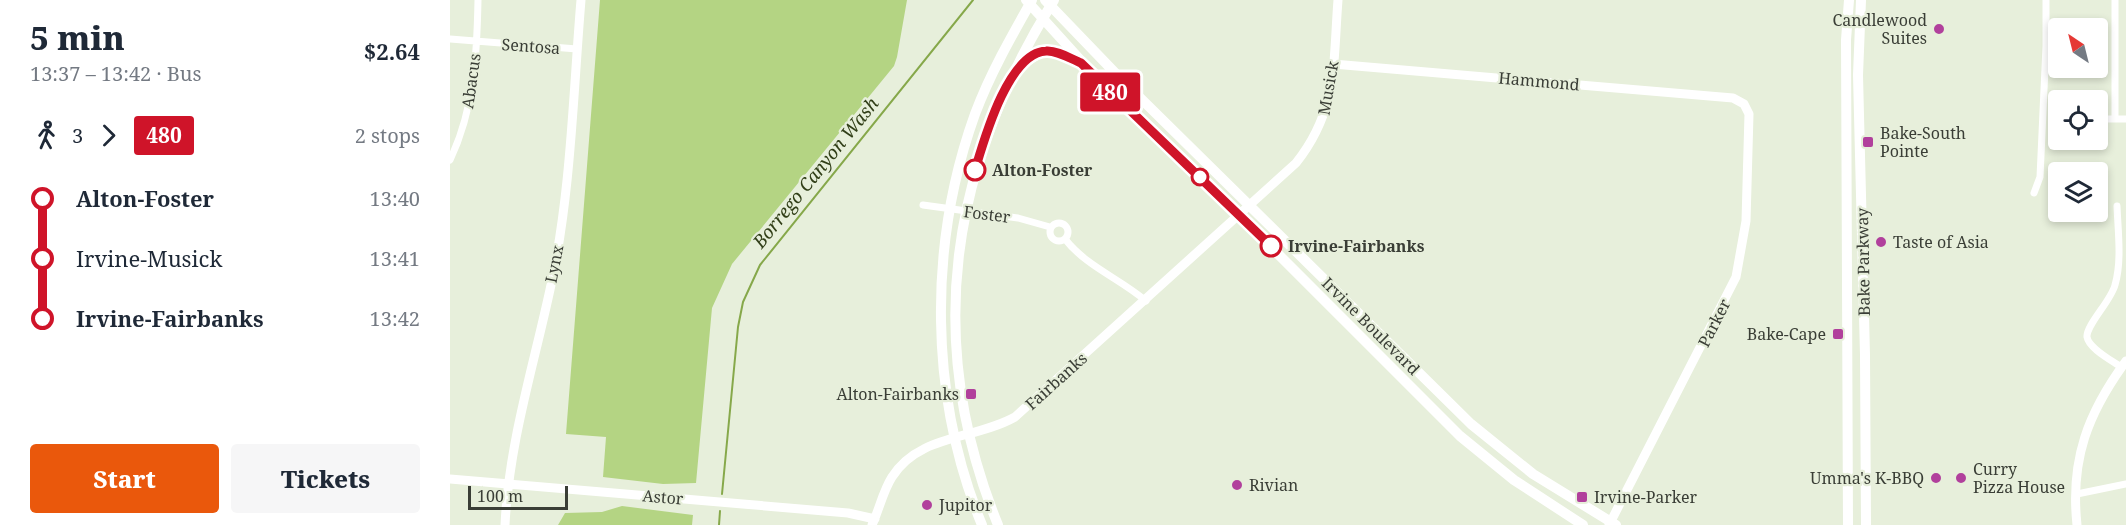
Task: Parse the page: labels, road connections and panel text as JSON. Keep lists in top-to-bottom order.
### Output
{
  "streets": {
    "main road": ["Bake Parkway", "Irvine Boulevard"],
    "street": [
      "Sentosa",
      "Abacus",
      "Hammond",
      "Musick",
      "Foster",
      "Lynx",
      "Parker",
      "Fairbanks",
      "Astor"
    ]
  },
  "crossings": [
    ["Sentosa", "Abacus"],
    ["Sentosa", "Lynx"],
    ["Hammond", "Musick"],
    ["Hammond", "Parker"],
    ["Musick", "Irvine Boulevard"],
    ["Musick", "Fairbanks"],
    ["Lynx", "Astor"],
    ["Parker", "Irvine Boulevard"],
    ["Irvine Boulevard", "Fairbanks"],
    ["Fairbanks", "Astor"]
  ],
  "water": ["Borrego Canyon Wash"],
  "places": {
    "other": [
      "Candlewood Suites",
      "Alton-Foster",
      "Taste of Asia",
      "Irvine-Fairbanks",
      "Umma's K-BBQ",
      "Curry Pizza House",
      "Rivian",
      "Jupitor"
    ],
    "transit": [
      "Bake-South Pointe",
      "Bake-Cape",
      "Alton-Fairbanks",
      "Irvine-Parker"
    ]
  },
  "lines": ["bus line 480"],
  "scale_bar": "100 m",
  "north": "top left",
  "page": {
    "heading": ["5 min", "13:37 – 13:42 · Bus", "$2.64"],
    "on_map": "480",
    "legs": ["3", "480", "2 stops"],
    "list": [
      {
        "name": "Alton-Foster",
        "value": "13:40"
      },
      {
        "name": "Irvine-Musick",
        "value": "13:41"
      },
      {
        "name": "Irvine-Fairbanks",
        "value": "13:42"
      }
    ],
    "buttons": ["Start", "Tickets"],
    "scale": "100 m"
  }
}
